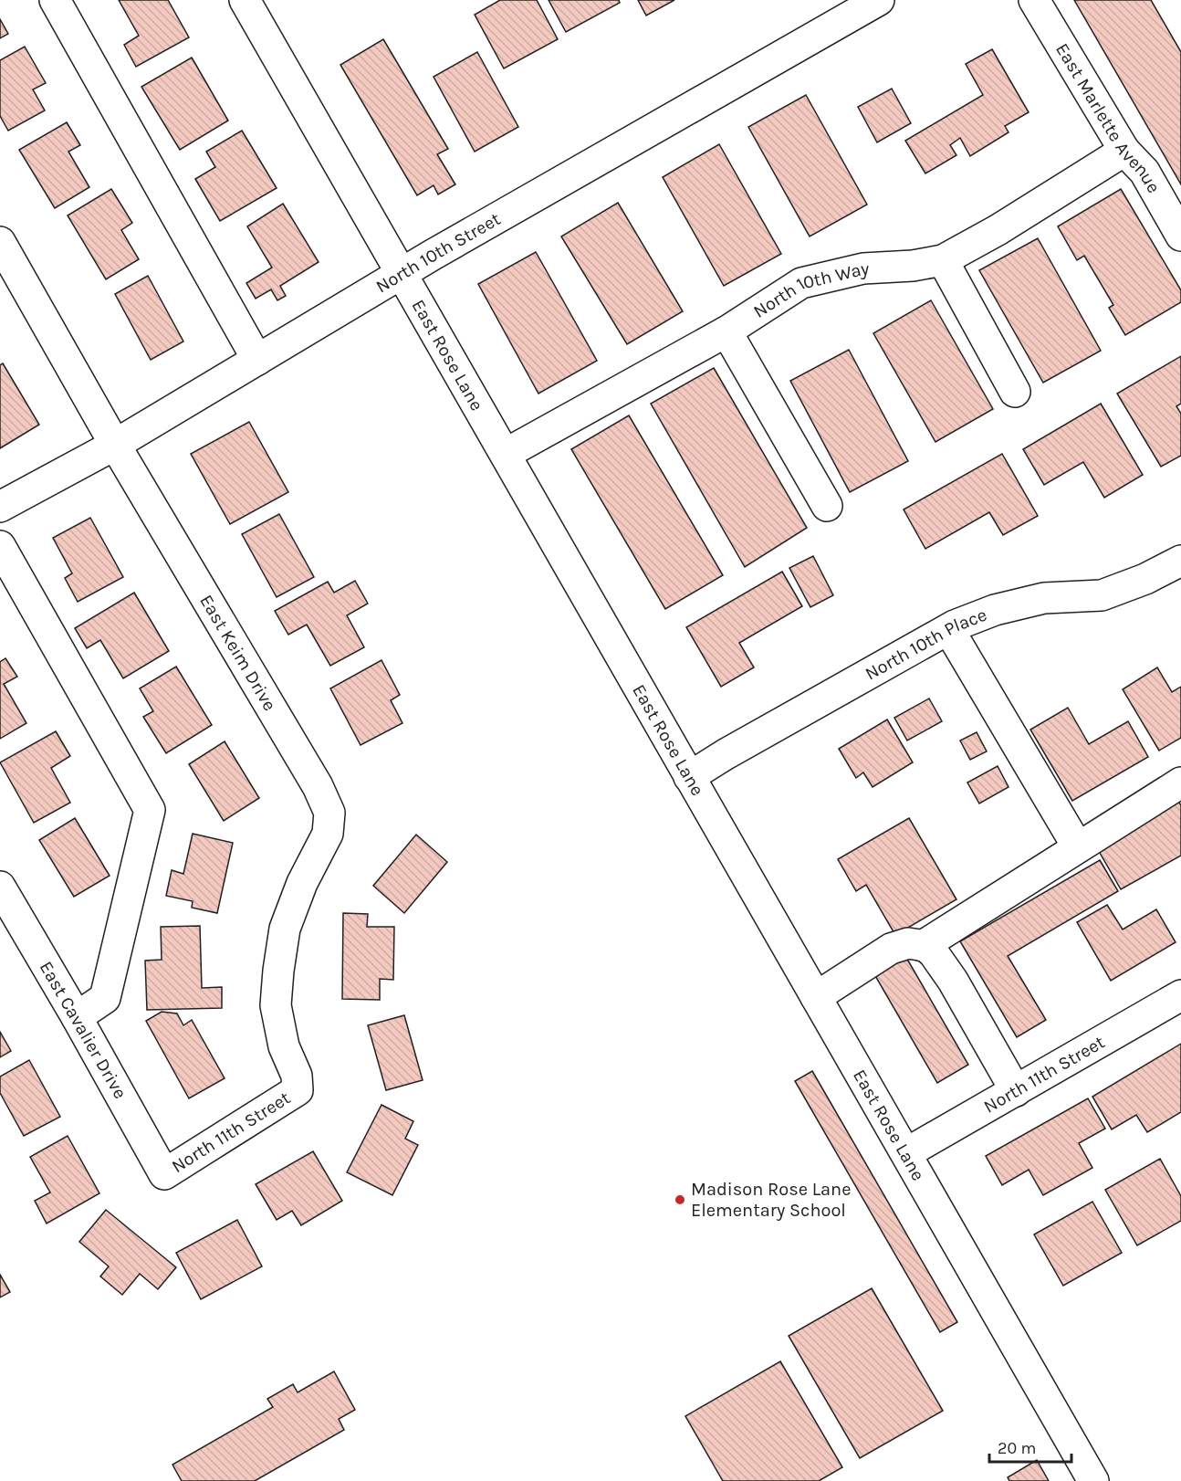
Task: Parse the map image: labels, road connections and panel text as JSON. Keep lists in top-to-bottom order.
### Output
{
  "streets": {
    "street": [
      "East Marlette Avenue",
      "North 10th Street",
      "North 10th Way",
      "East Rose Lane",
      "North 10th Place",
      "East Keim Drive",
      "East Cavalier Drive",
      "North 11th Street"
    ]
  },
  "crossings": [
    ["East Marlette Avenue", "North 10th Way"],
    ["North 10th Street", "East Rose Lane"],
    ["North 10th Street", "East Keim Drive"],
    ["North 10th Way", "East Rose Lane"],
    ["East Rose Lane", "North 10th Place"],
    ["East Rose Lane", "North 11th Street"],
    ["East Keim Drive", "North 11th Street"],
    ["East Cavalier Drive", "North 11th Street"]
  ],
  "places": ["Madison Rose Lane Elementary School"],
  "scale_bar": "20 m"
}
